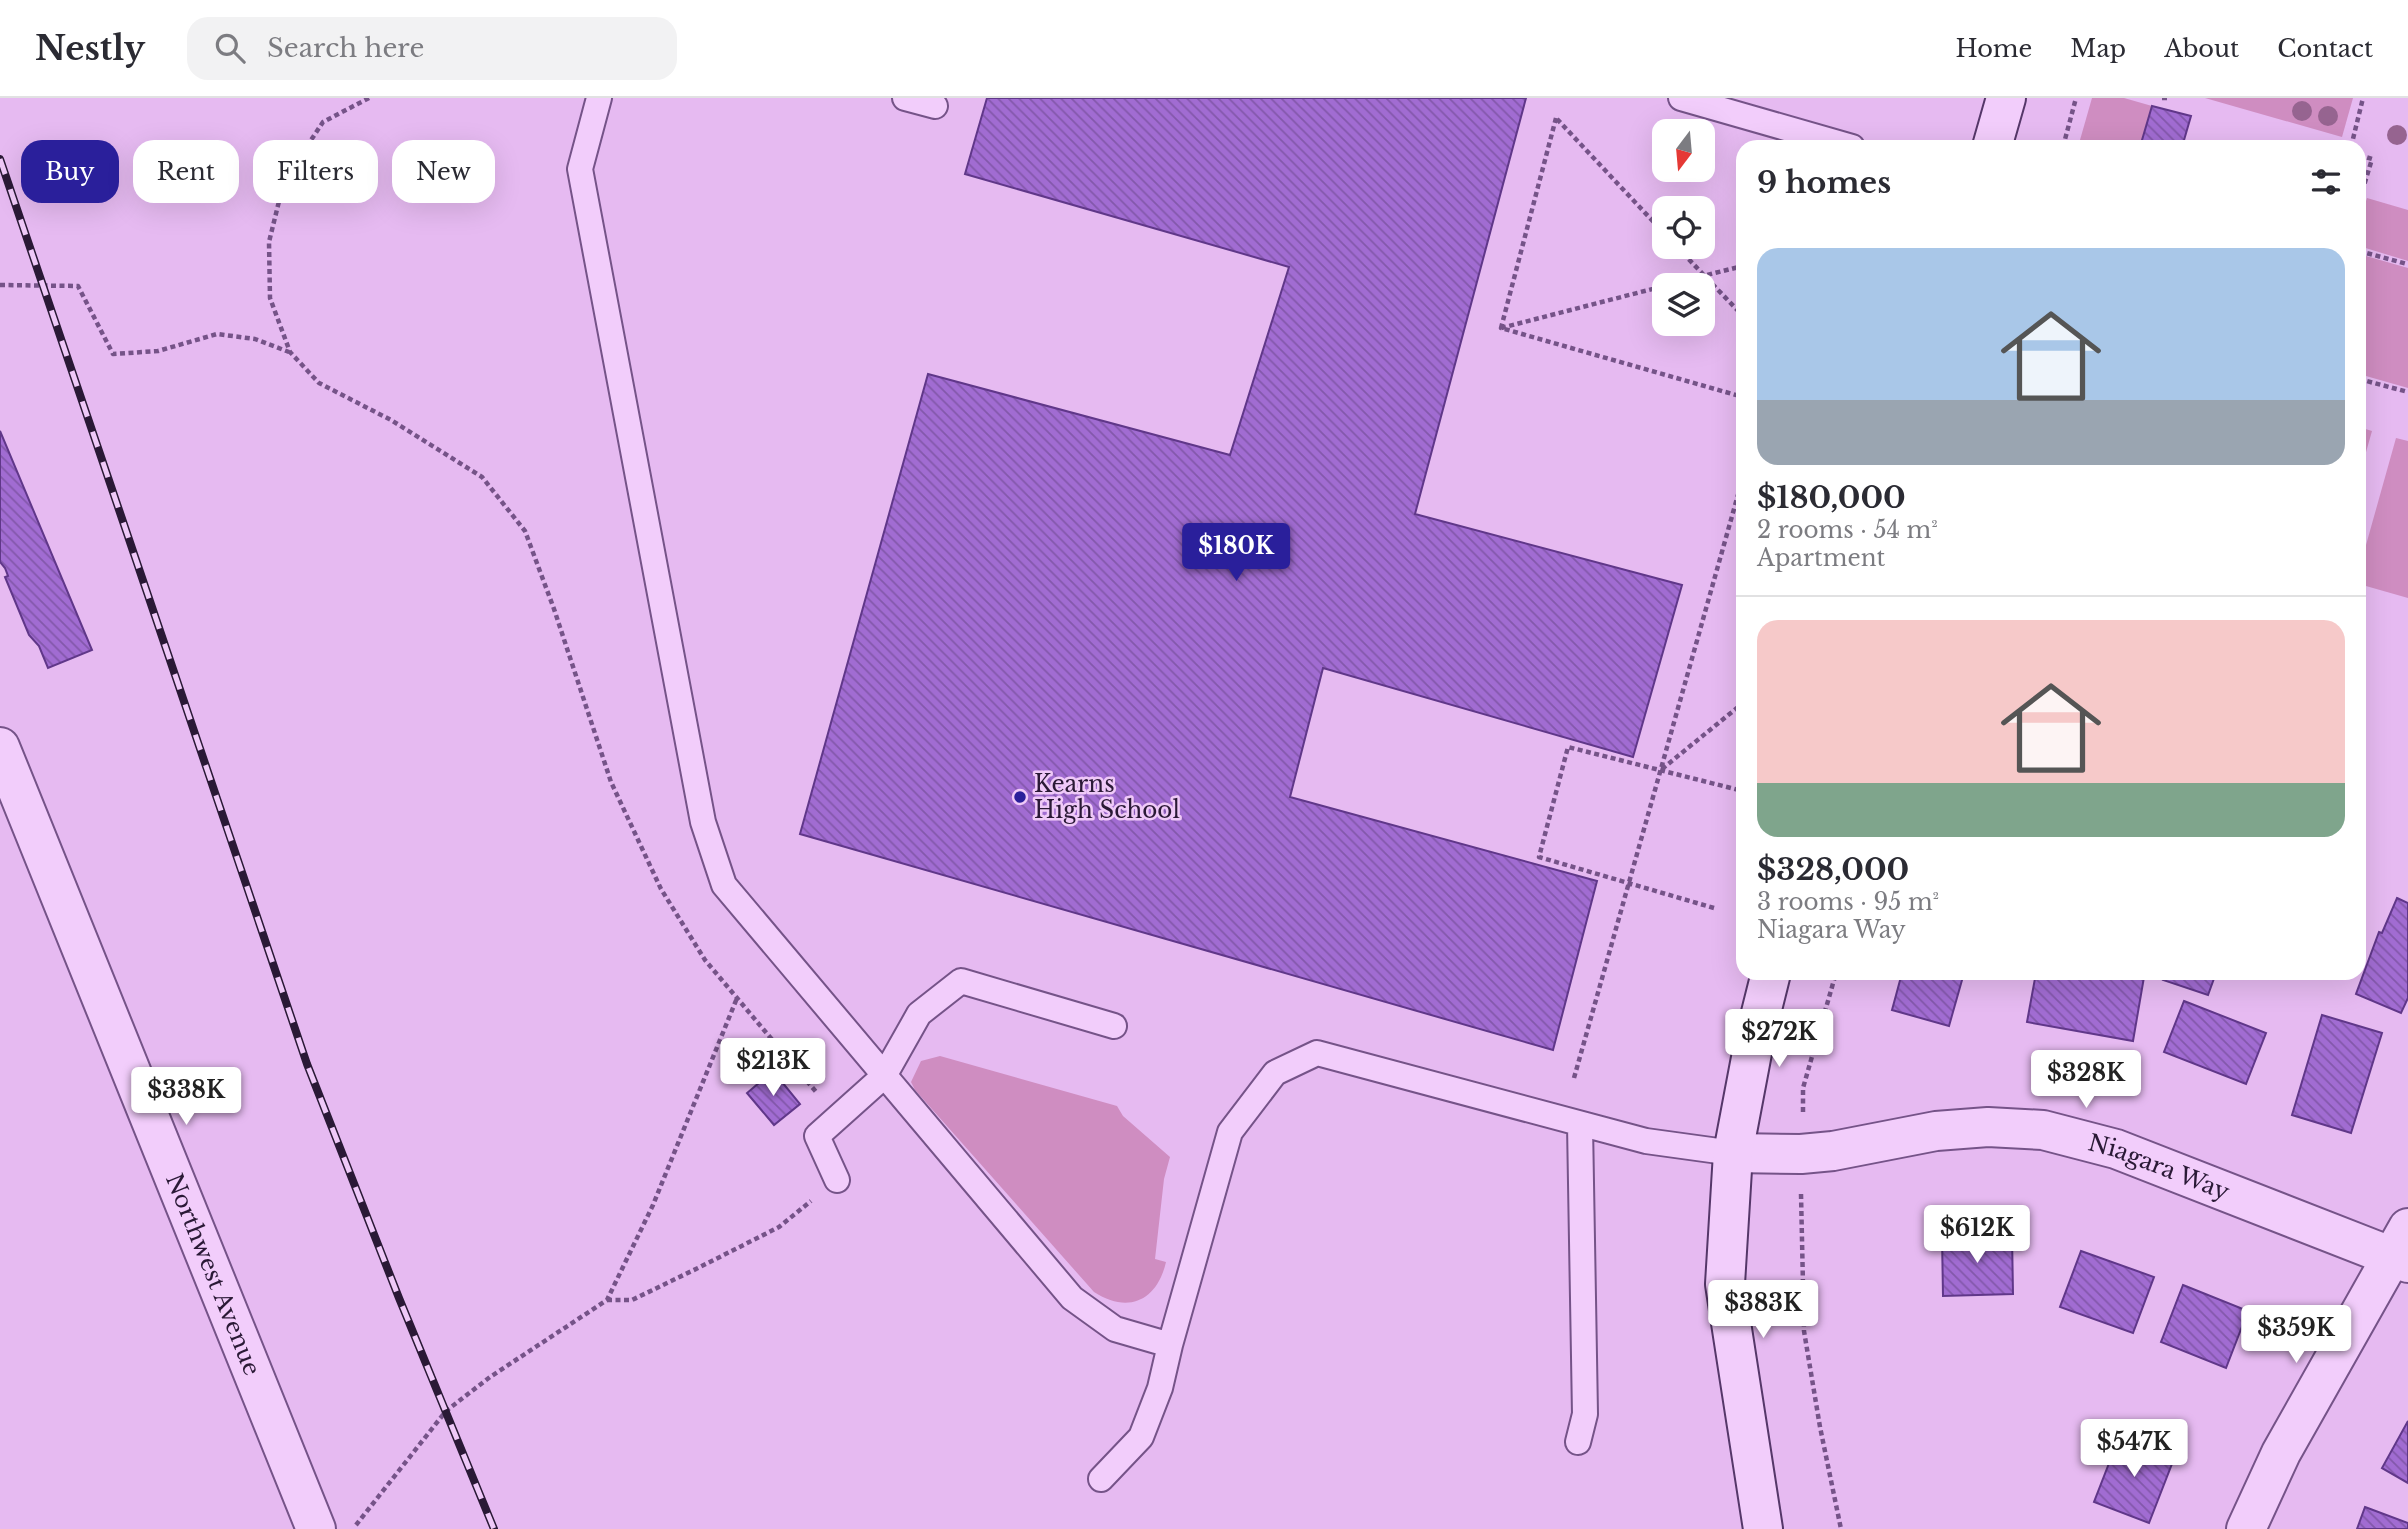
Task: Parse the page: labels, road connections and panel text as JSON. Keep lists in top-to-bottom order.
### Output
{
  "streets": {
    "street": ["Niagara Way", "Northwest Avenue"]
  },
  "places": ["Kearns High School"],
  "north": "bottom",
  "page": {
    "header": "Nestly",
    "search": "Search here",
    "nav": [
      "Home",
      "Map",
      "About",
      "Contact"
    ],
    "chip": [
      "Buy",
      "Rent",
      "Filters",
      "New"
    ],
    "heading": "9 homes",
    "list": [
      {
        "name": "$180,000",
        "note": "2 rooms · 54 m² · Apartment"
      },
      {
        "name": "$328,000",
        "note": "3 rooms · 95 m² · Niagara Way"
      }
    ],
    "price": [
      "$180K",
      "$272K",
      "$213K",
      "$328K",
      "$338K",
      "$612K",
      "$383K",
      "$359K",
      "$547K"
    ]
  }
}
